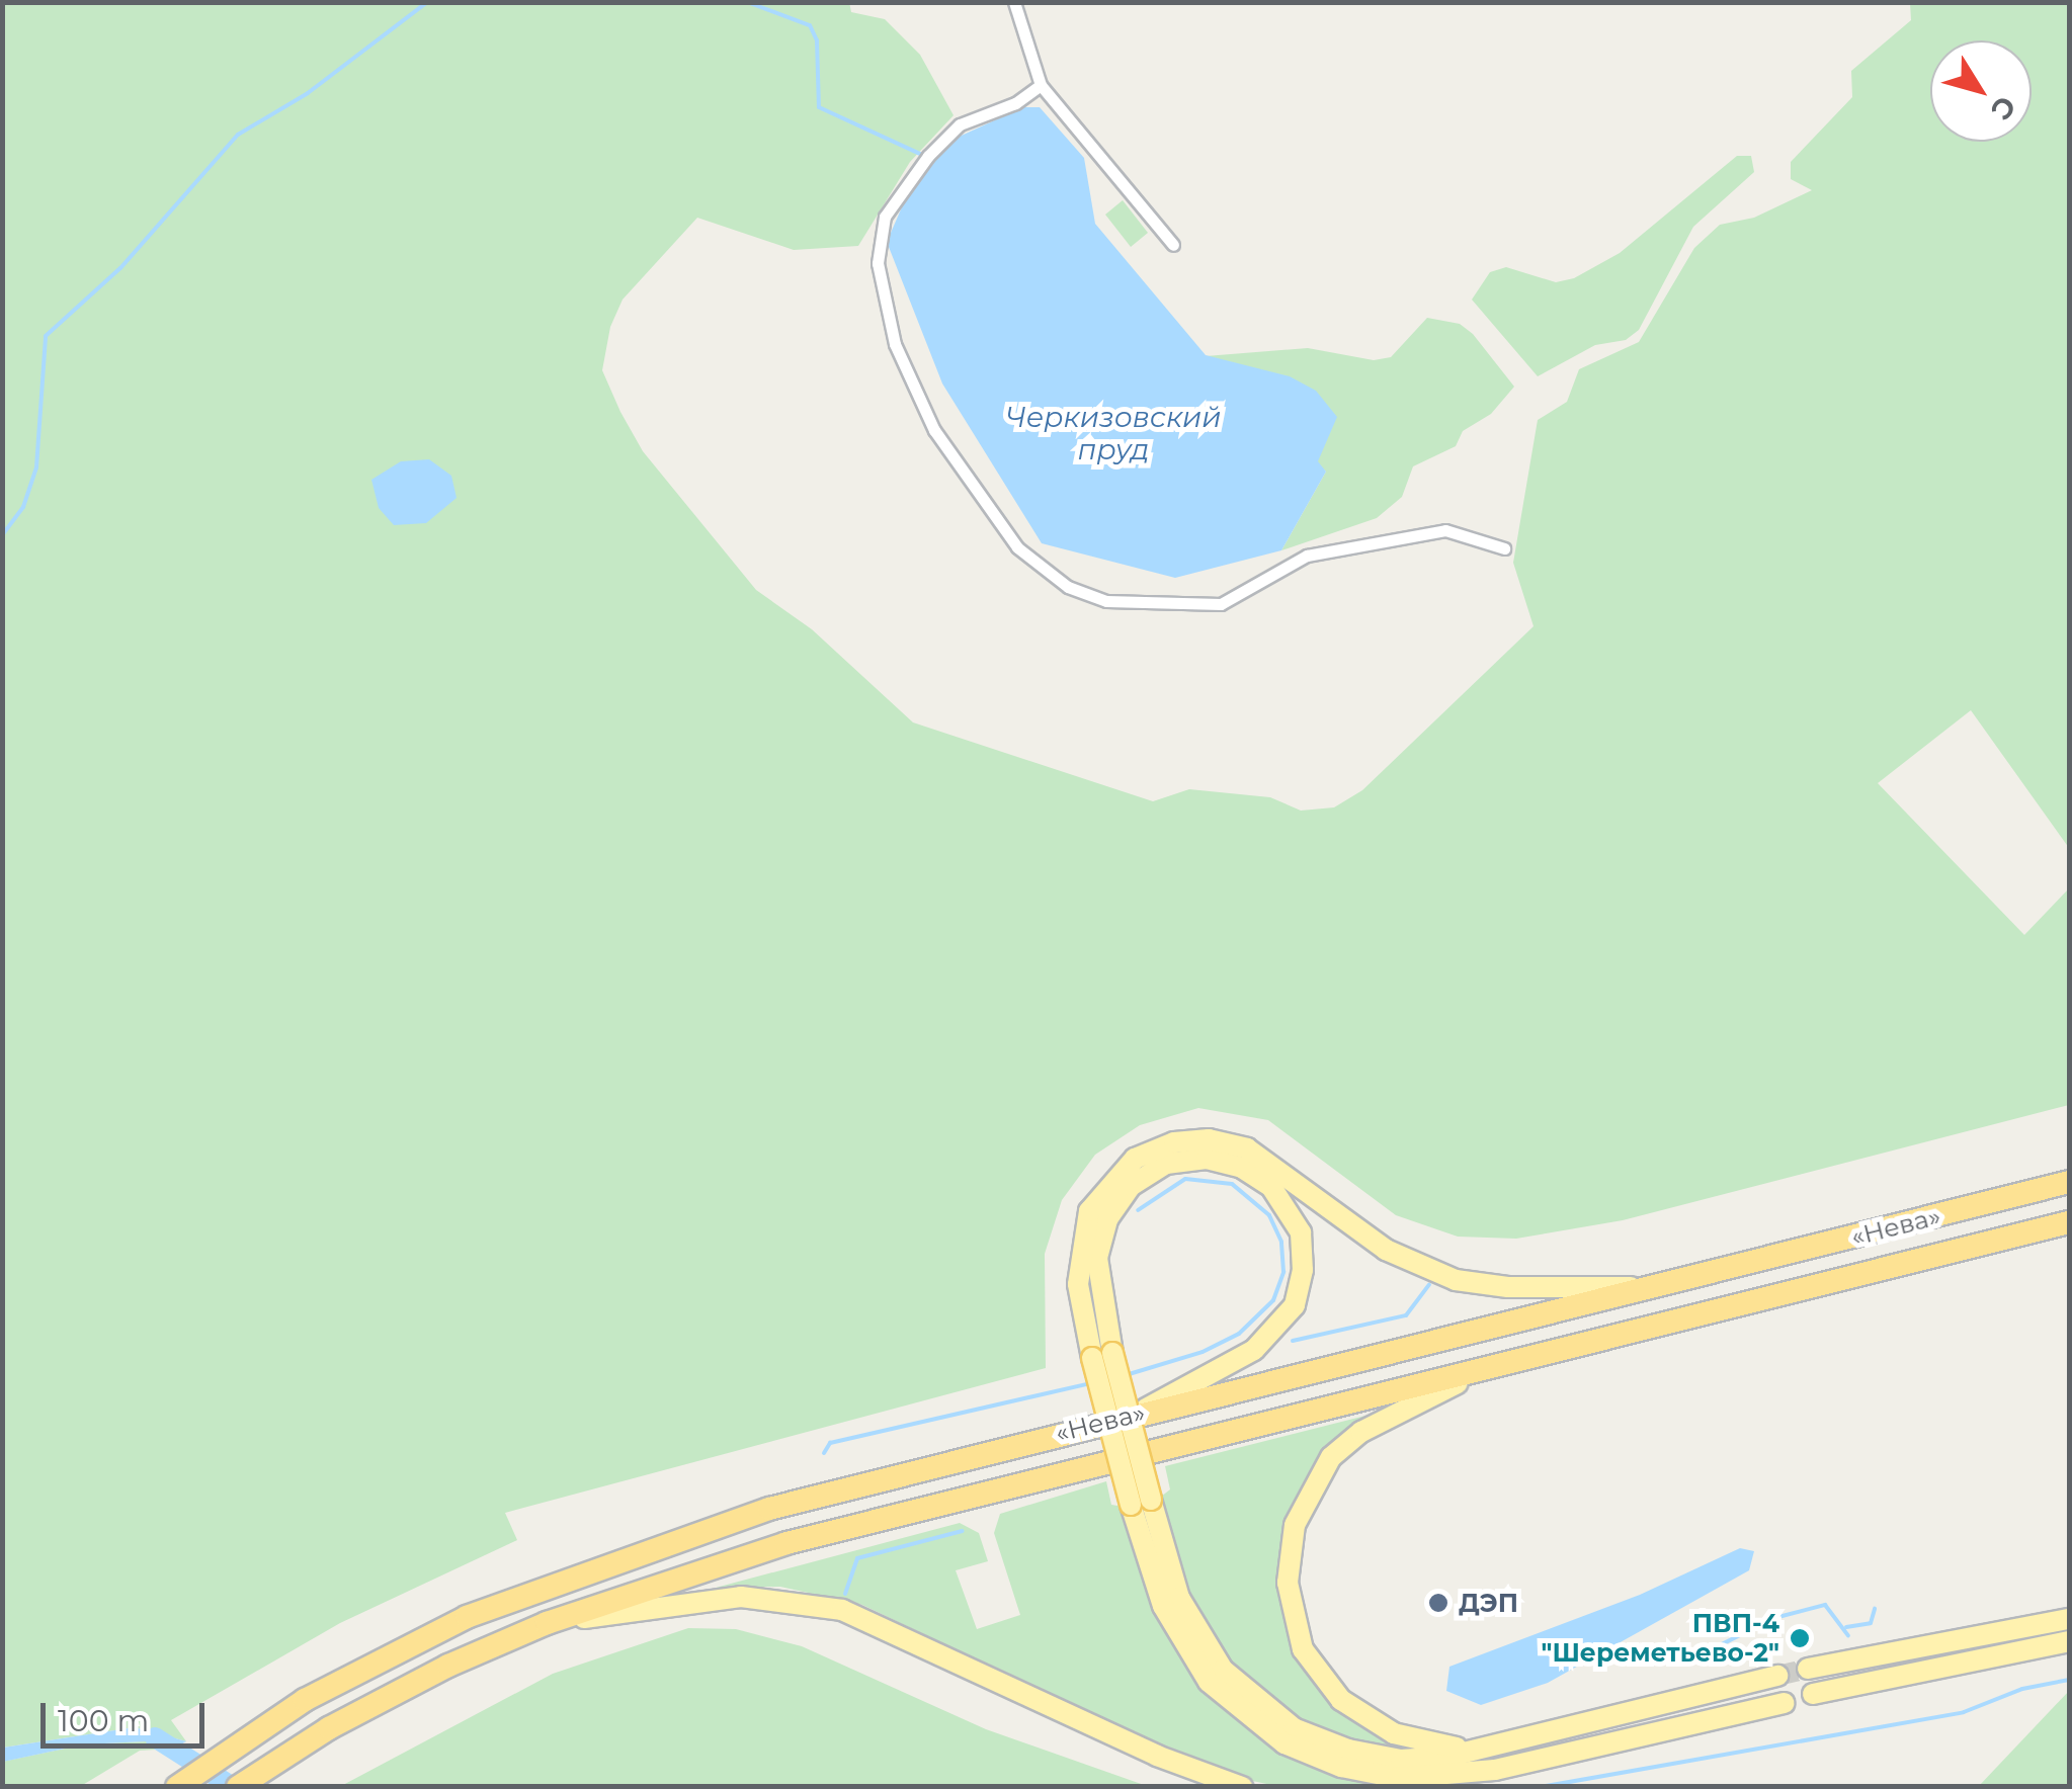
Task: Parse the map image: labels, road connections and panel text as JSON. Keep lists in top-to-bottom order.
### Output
{
  "streets": {
    "highway": ["«Нева»"]
  },
  "water": ["Черкизовский пруд"],
  "places": ["ДЭП", "ПВП-4 \"Шереметьево-2\""],
  "scale_bar": "100 m",
  "north": "bottom right"
}
